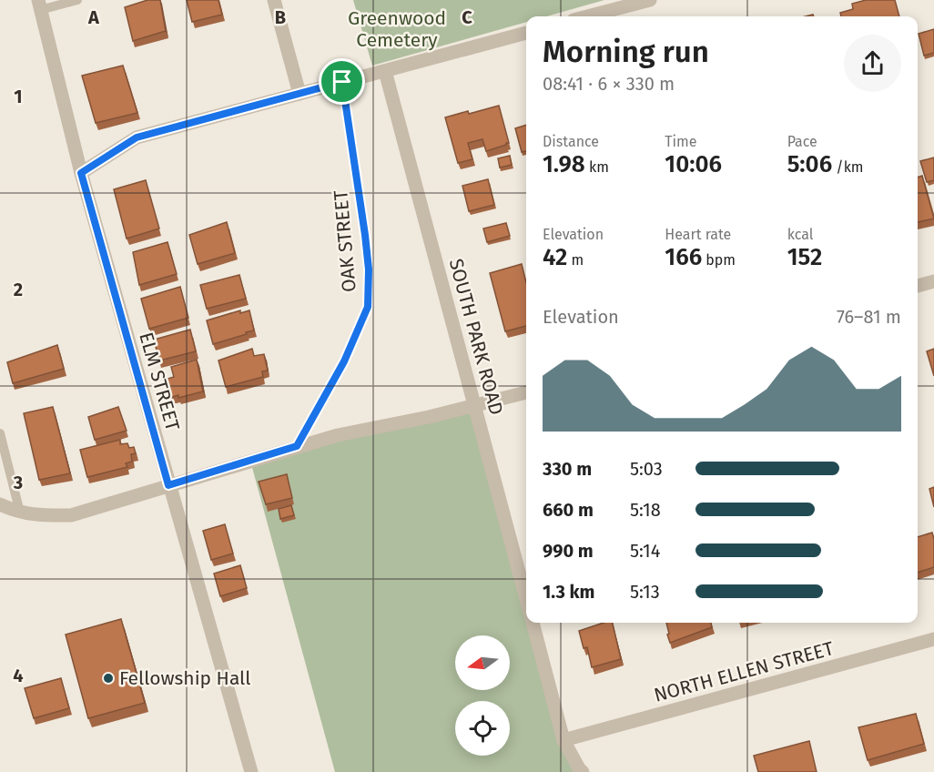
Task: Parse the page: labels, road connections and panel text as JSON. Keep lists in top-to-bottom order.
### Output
{
  "streets": {
    "street": ["SOUTH PARK ROAD", "ELM STREET", "NORTH ELLEN STREET"],
    "lane": ["OAK STREET"]
  },
  "parks": ["Greenwood Cemetery"],
  "places": ["Fellowship Hall"],
  "north": "left",
  "page": {
    "heading": ["Morning run", "08:41 · 6 × 330 m"],
    "stats": [
      ["Distance", "1.98 km"],
      ["Time", "10:06"],
      ["Pace", "5:06 /km"],
      ["Elevation", "42 m"],
      ["Heart rate", "166 bpm"],
      ["kcal", "152"]
    ],
    "chart": ["Elevation", "76–81 m"],
    "list": [
      {
        "name": "330 m",
        "note": "5:03"
      },
      {
        "name": "660 m",
        "note": "5:18"
      },
      {
        "name": "990 m",
        "note": "5:14"
      },
      {
        "name": "1.3 km",
        "note": "5:13"
      }
    ]
  },
  "grid": {
    "columns": ["A", "B", "C"],
    "rows": [
      "1",
      "2",
      "3",
      "4"
    ]
  }
}
